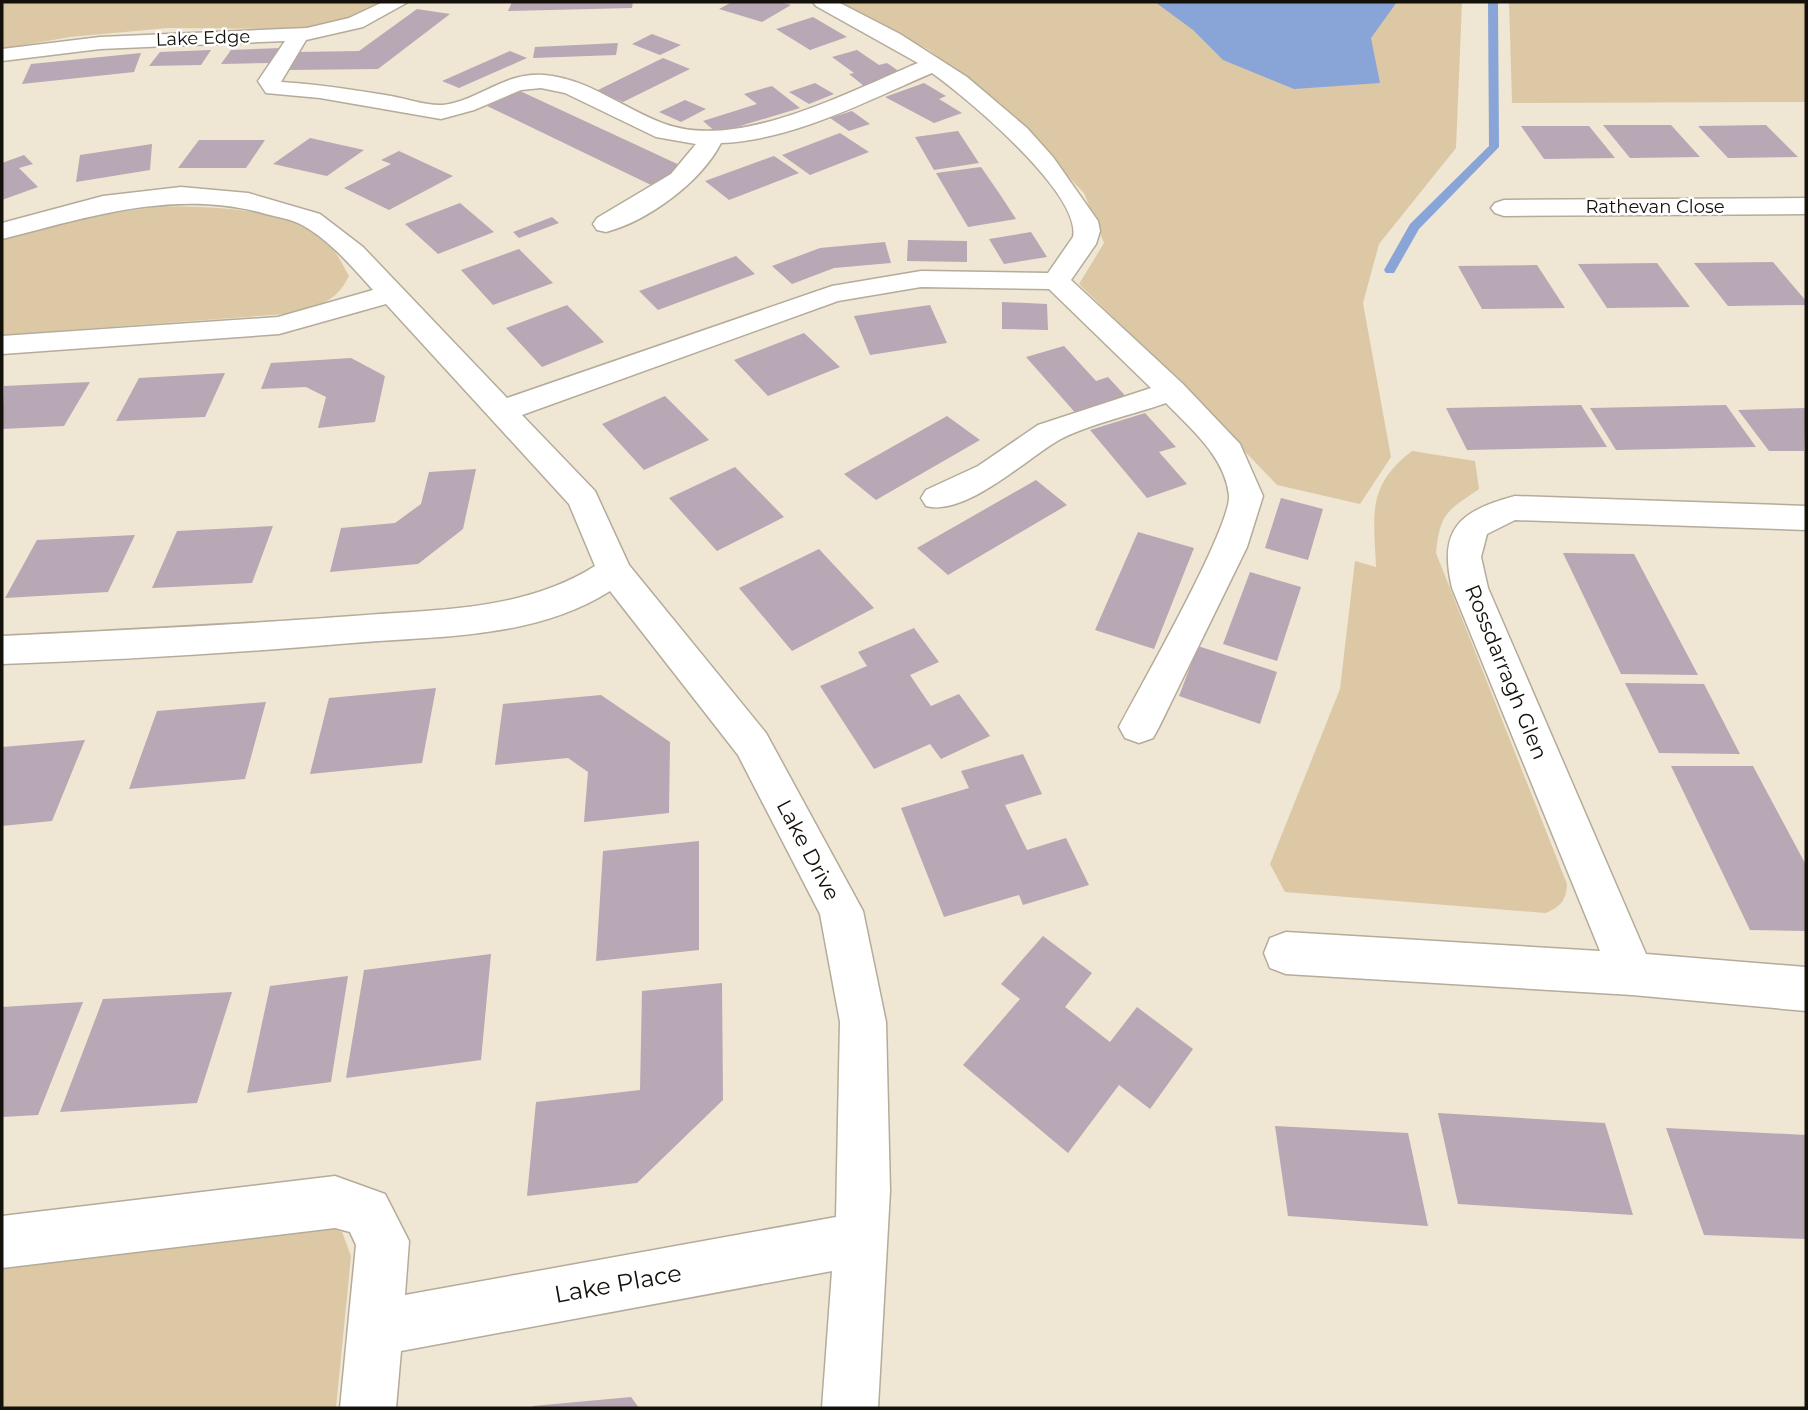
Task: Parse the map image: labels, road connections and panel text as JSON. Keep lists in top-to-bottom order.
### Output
{
  "streets": {
    "street": [
      "Lake Edge",
      "Rathevan Close",
      "Rossdarragh Glen",
      "Lake Drive",
      "Lake Place"
    ]
  },
  "crossings": [
    ["Lake Drive", "Lake Place"]
  ]
}
